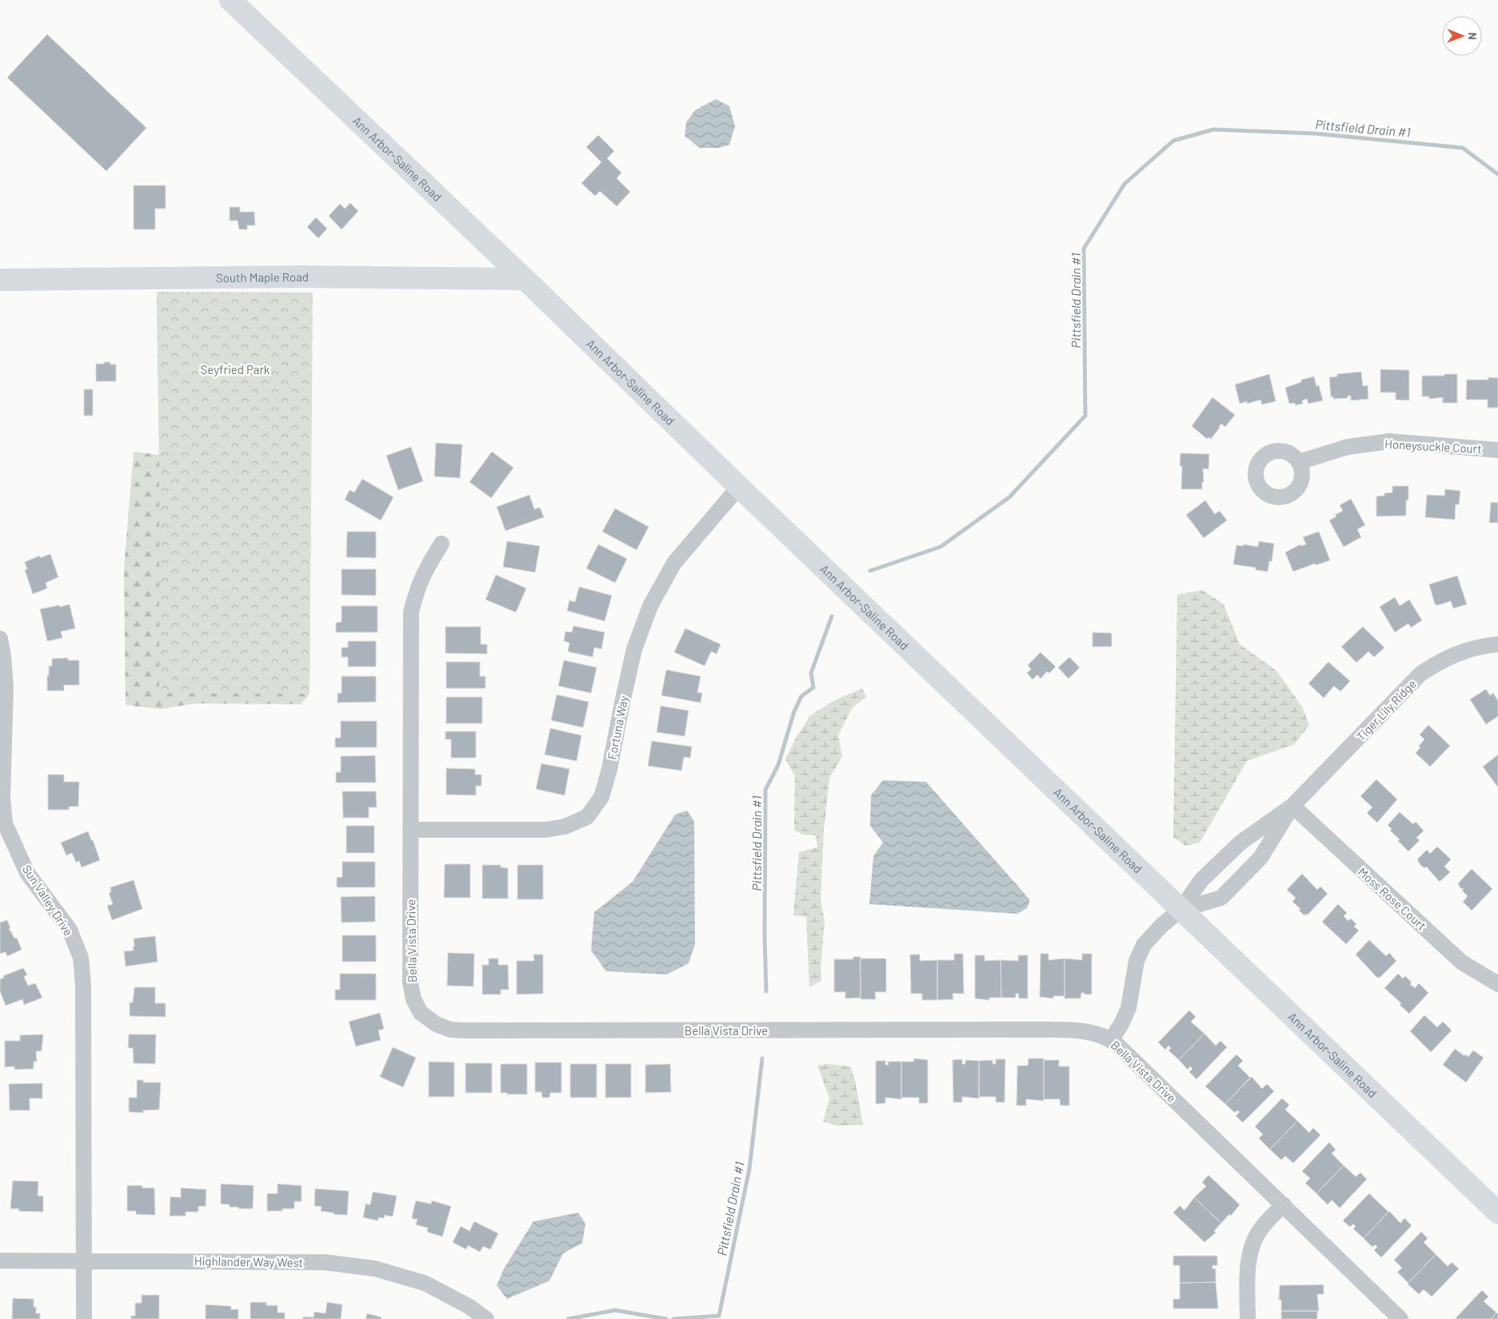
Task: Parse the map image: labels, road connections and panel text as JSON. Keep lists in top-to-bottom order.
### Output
{
  "streets": {
    "main road": ["Ann Arbor-Saline Road", "South Maple Road"],
    "street": [
      "Honeysuckle Court",
      "Tiger Lily Ridge",
      "Fortuna Way",
      "Moss Rose Court",
      "Sun Valley Drive",
      "Bella Vista Drive",
      "Highlander Way West"
    ]
  },
  "crossings": [
    ["Ann Arbor-Saline Road", "South Maple Road"],
    ["Ann Arbor-Saline Road", "Tiger Lily Ridge"],
    ["Ann Arbor-Saline Road", "Fortuna Way"],
    ["Tiger Lily Ridge", "Moss Rose Court"],
    ["Fortuna Way", "Bella Vista Drive"],
    ["Sun Valley Drive", "Highlander Way West"]
  ],
  "water": ["Pittsfield Drain #1"],
  "parks": ["Seyfried Park"],
  "north": "right"
}
